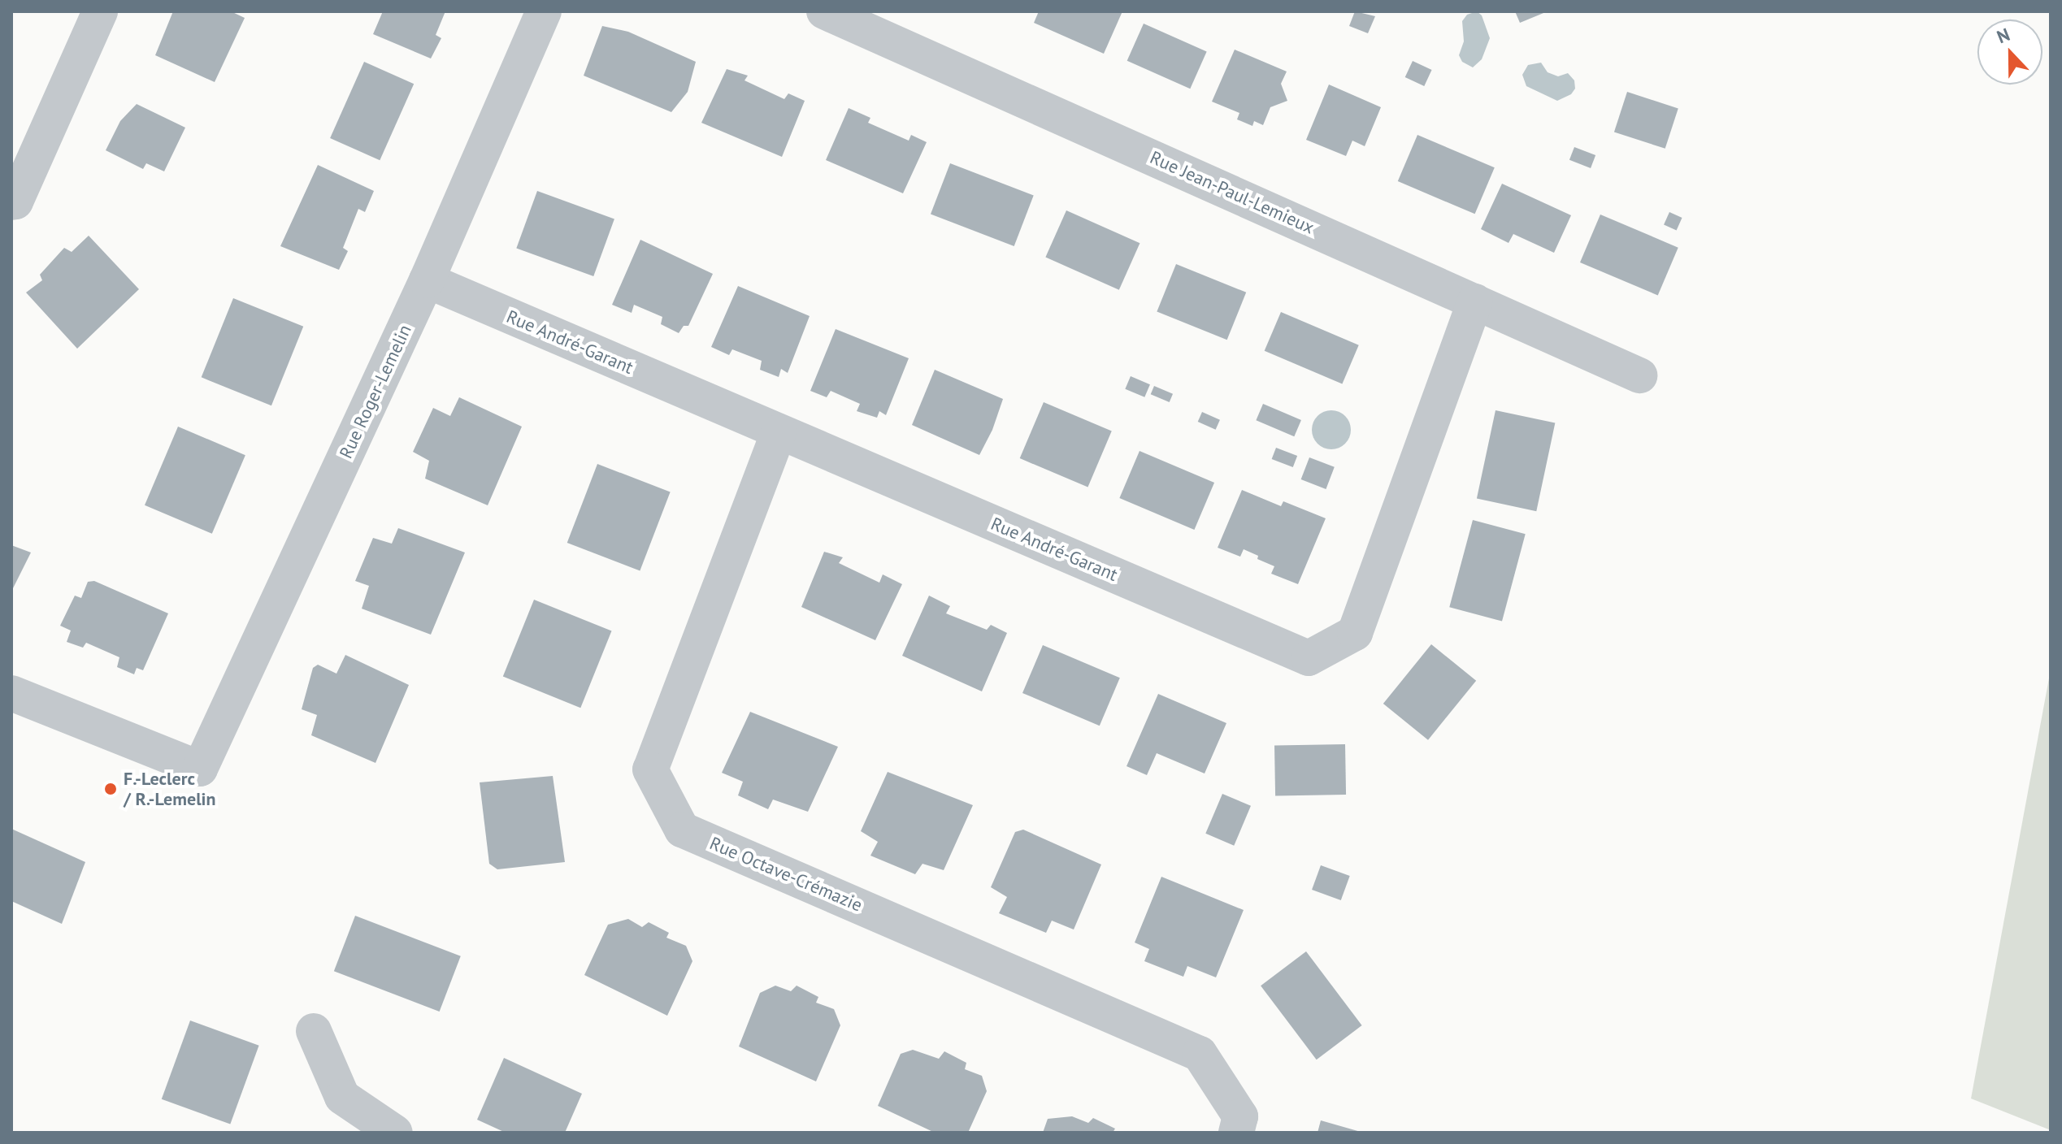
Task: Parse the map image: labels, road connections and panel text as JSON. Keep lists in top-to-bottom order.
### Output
{
  "streets": {
    "street": [
      "Rue Jean-Paul-Lemieux",
      "Rue André-Garant",
      "Rue Roger-Lemelin",
      "Rue Octave-Crémazie"
    ]
  },
  "crossings": [
    ["Rue Jean-Paul-Lemieux", "Rue André-Garant"],
    ["Rue André-Garant", "Rue Roger-Lemelin"],
    ["Rue André-Garant", "Rue Octave-Crémazie"]
  ],
  "places": ["F.-Leclerc / R.-Lemelin"],
  "north": "top"
}
